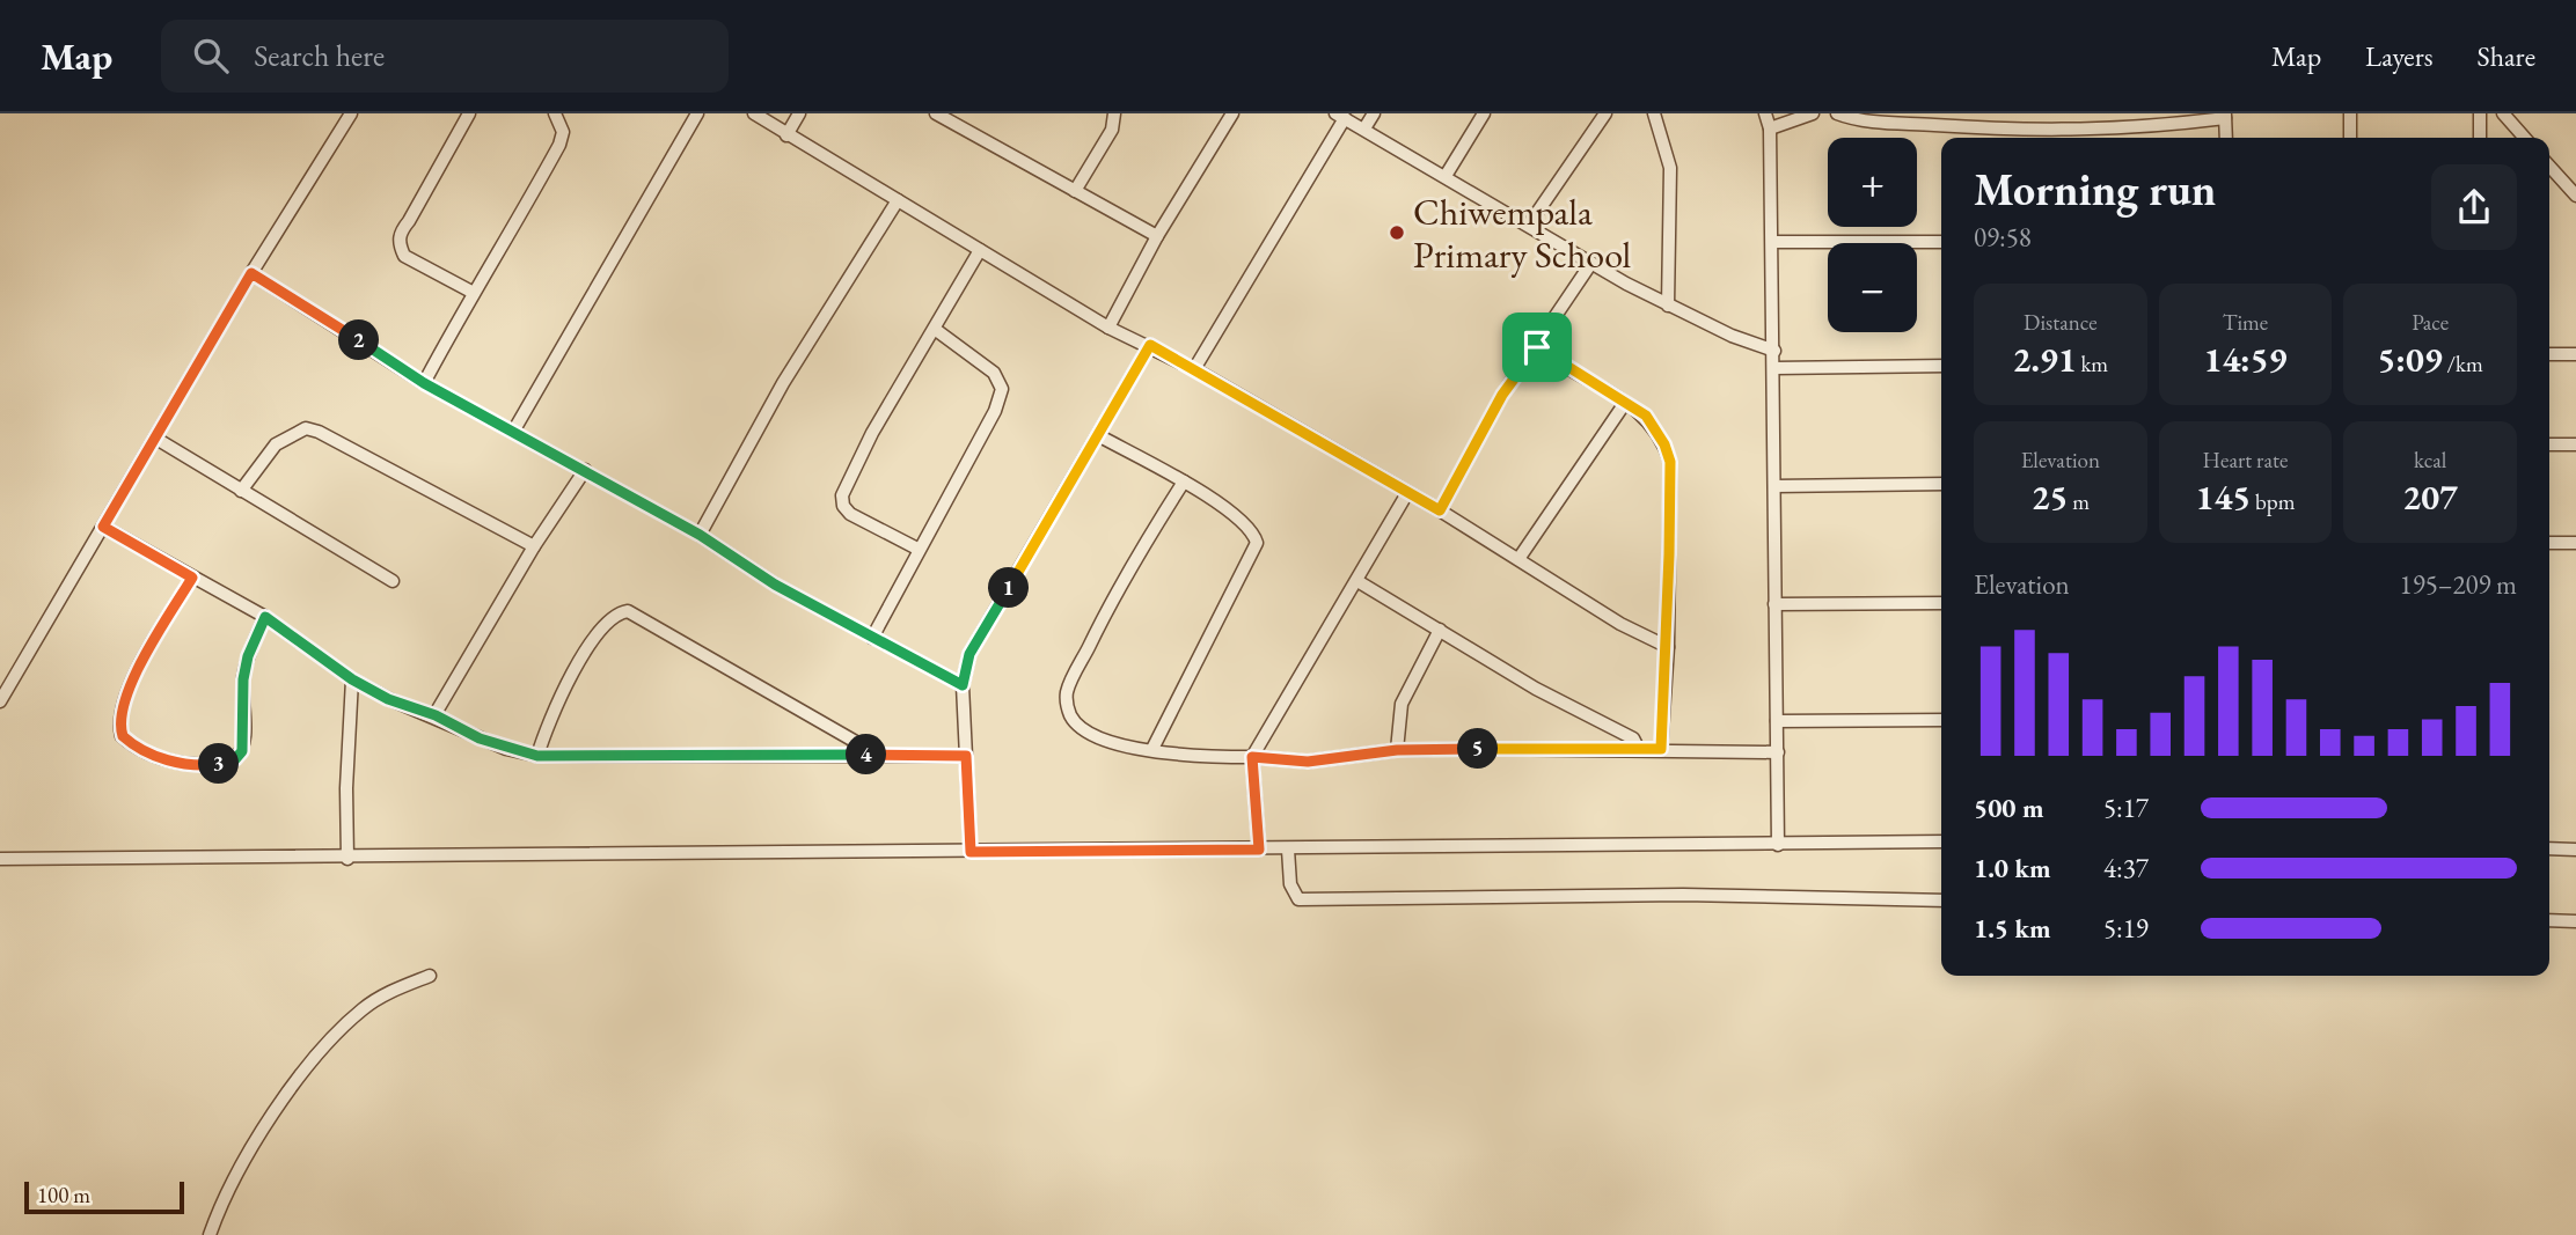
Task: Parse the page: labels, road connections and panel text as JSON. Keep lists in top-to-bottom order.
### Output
{
  "places": ["Chiwempala Primary School"],
  "scale_bar": "100 m",
  "page": {
    "header": "Map",
    "search": "Search here",
    "nav": ["Map", "Layers", "Share"],
    "map_buttons": ["+", "−"],
    "heading": ["Morning run", "09:58"],
    "stats": [
      ["Distance", "2.91 km"],
      ["Time", "14:59"],
      ["Pace", "5:09 /km"],
      ["Elevation", "25 m"],
      ["Heart rate", "145 bpm"],
      ["kcal", "207"]
    ],
    "pins": [
      "2",
      "1",
      "5",
      "4",
      "3"
    ],
    "chart": ["Elevation", "195–209 m"],
    "list": [
      {
        "name": "500 m",
        "note": "5:17"
      },
      {
        "name": "1.0 km",
        "note": "4:37"
      },
      {
        "name": "1.5 km",
        "note": "5:19"
      }
    ],
    "scale": "100 m"
  }
}
